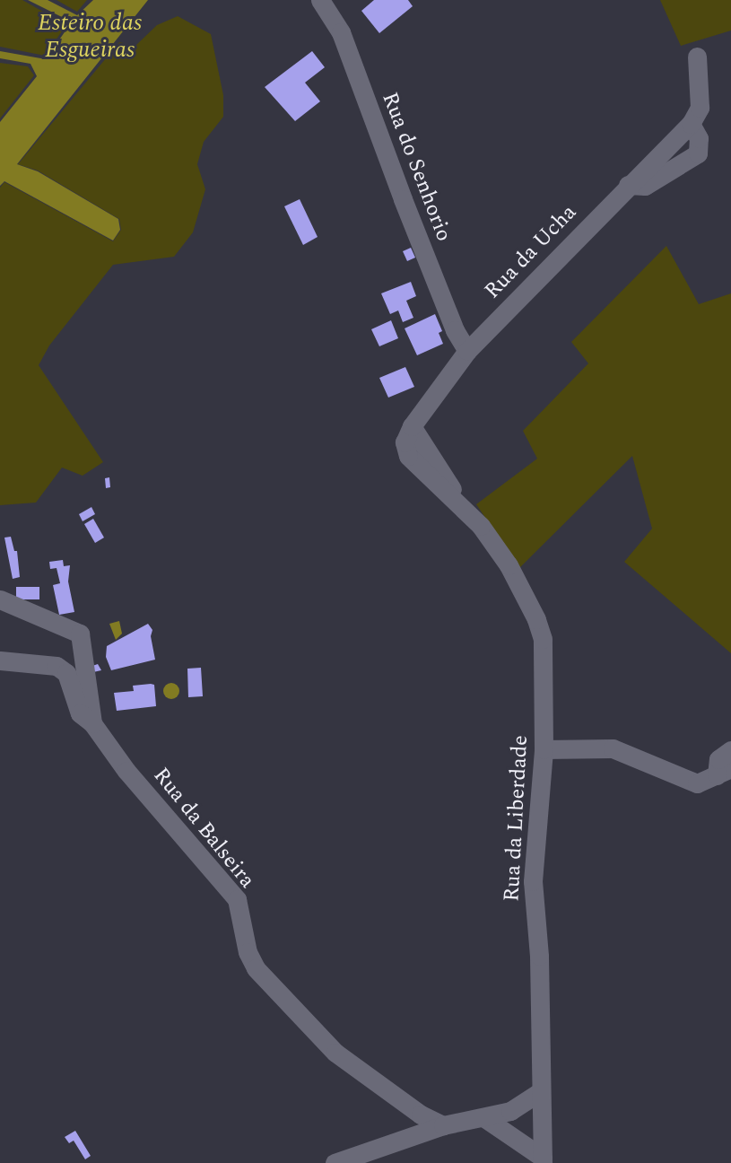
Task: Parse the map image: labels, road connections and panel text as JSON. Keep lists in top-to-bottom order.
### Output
{
  "streets": {
    "street": [
      "Rua do Senhorio",
      "Rua da Ucha",
      "Rua da Liberdade",
      "Rua da Balseira"
    ]
  },
  "crossings": [
    ["Rua do Senhorio", "Rua da Ucha"],
    ["Rua do Senhorio", "Rua da Liberdade"],
    ["Rua da Ucha", "Rua da Liberdade"]
  ],
  "water": ["Esteiro das Esgueiras"]
}
